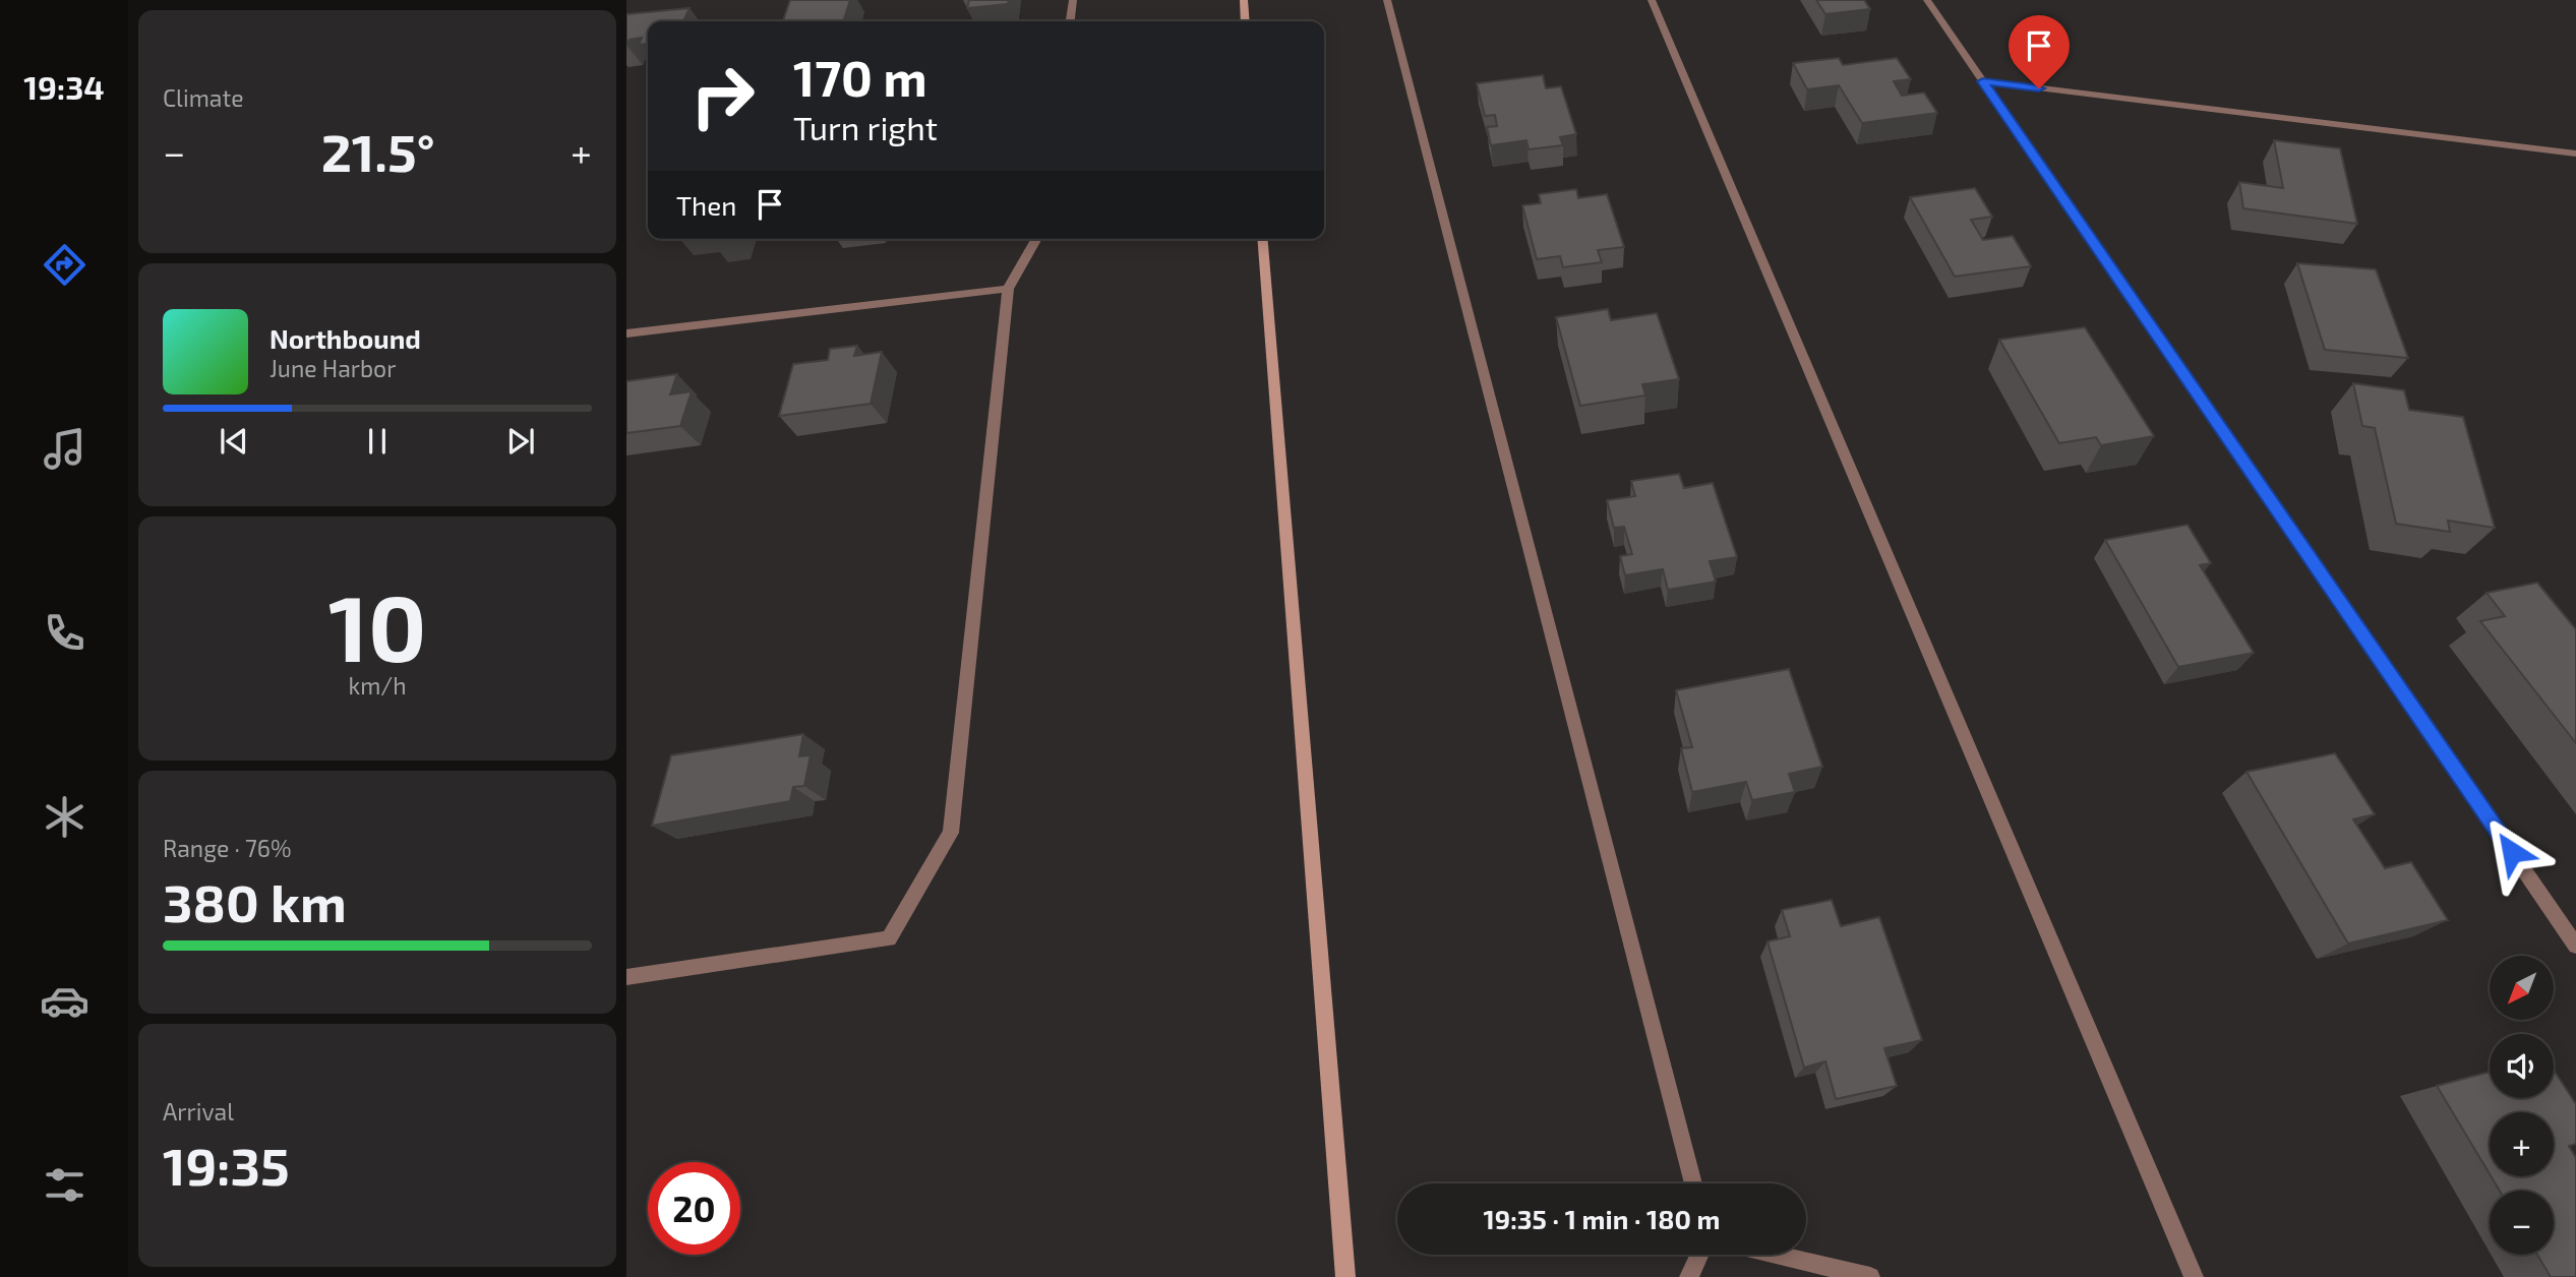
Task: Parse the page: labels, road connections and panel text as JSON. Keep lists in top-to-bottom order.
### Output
{
  "north": "bottom left",
  "page": {
    "tabs": "19:34",
    "tile": [
      "Climate",
      ["10", "km/h"],
      ["Range · 76%", "380 km"],
      ["Arrival", "19:35"]
    ],
    "turn": ["170 m", "Turn right"],
    "heat": ["−", "21.5°", "+"],
    "then": "Then",
    "song": ["Northbound", "June Harbor"],
    "map_buttons": ["+", "−"],
    "limit": "20",
    "trip": "19:35 · 1 min · 180 m"
  }
}
